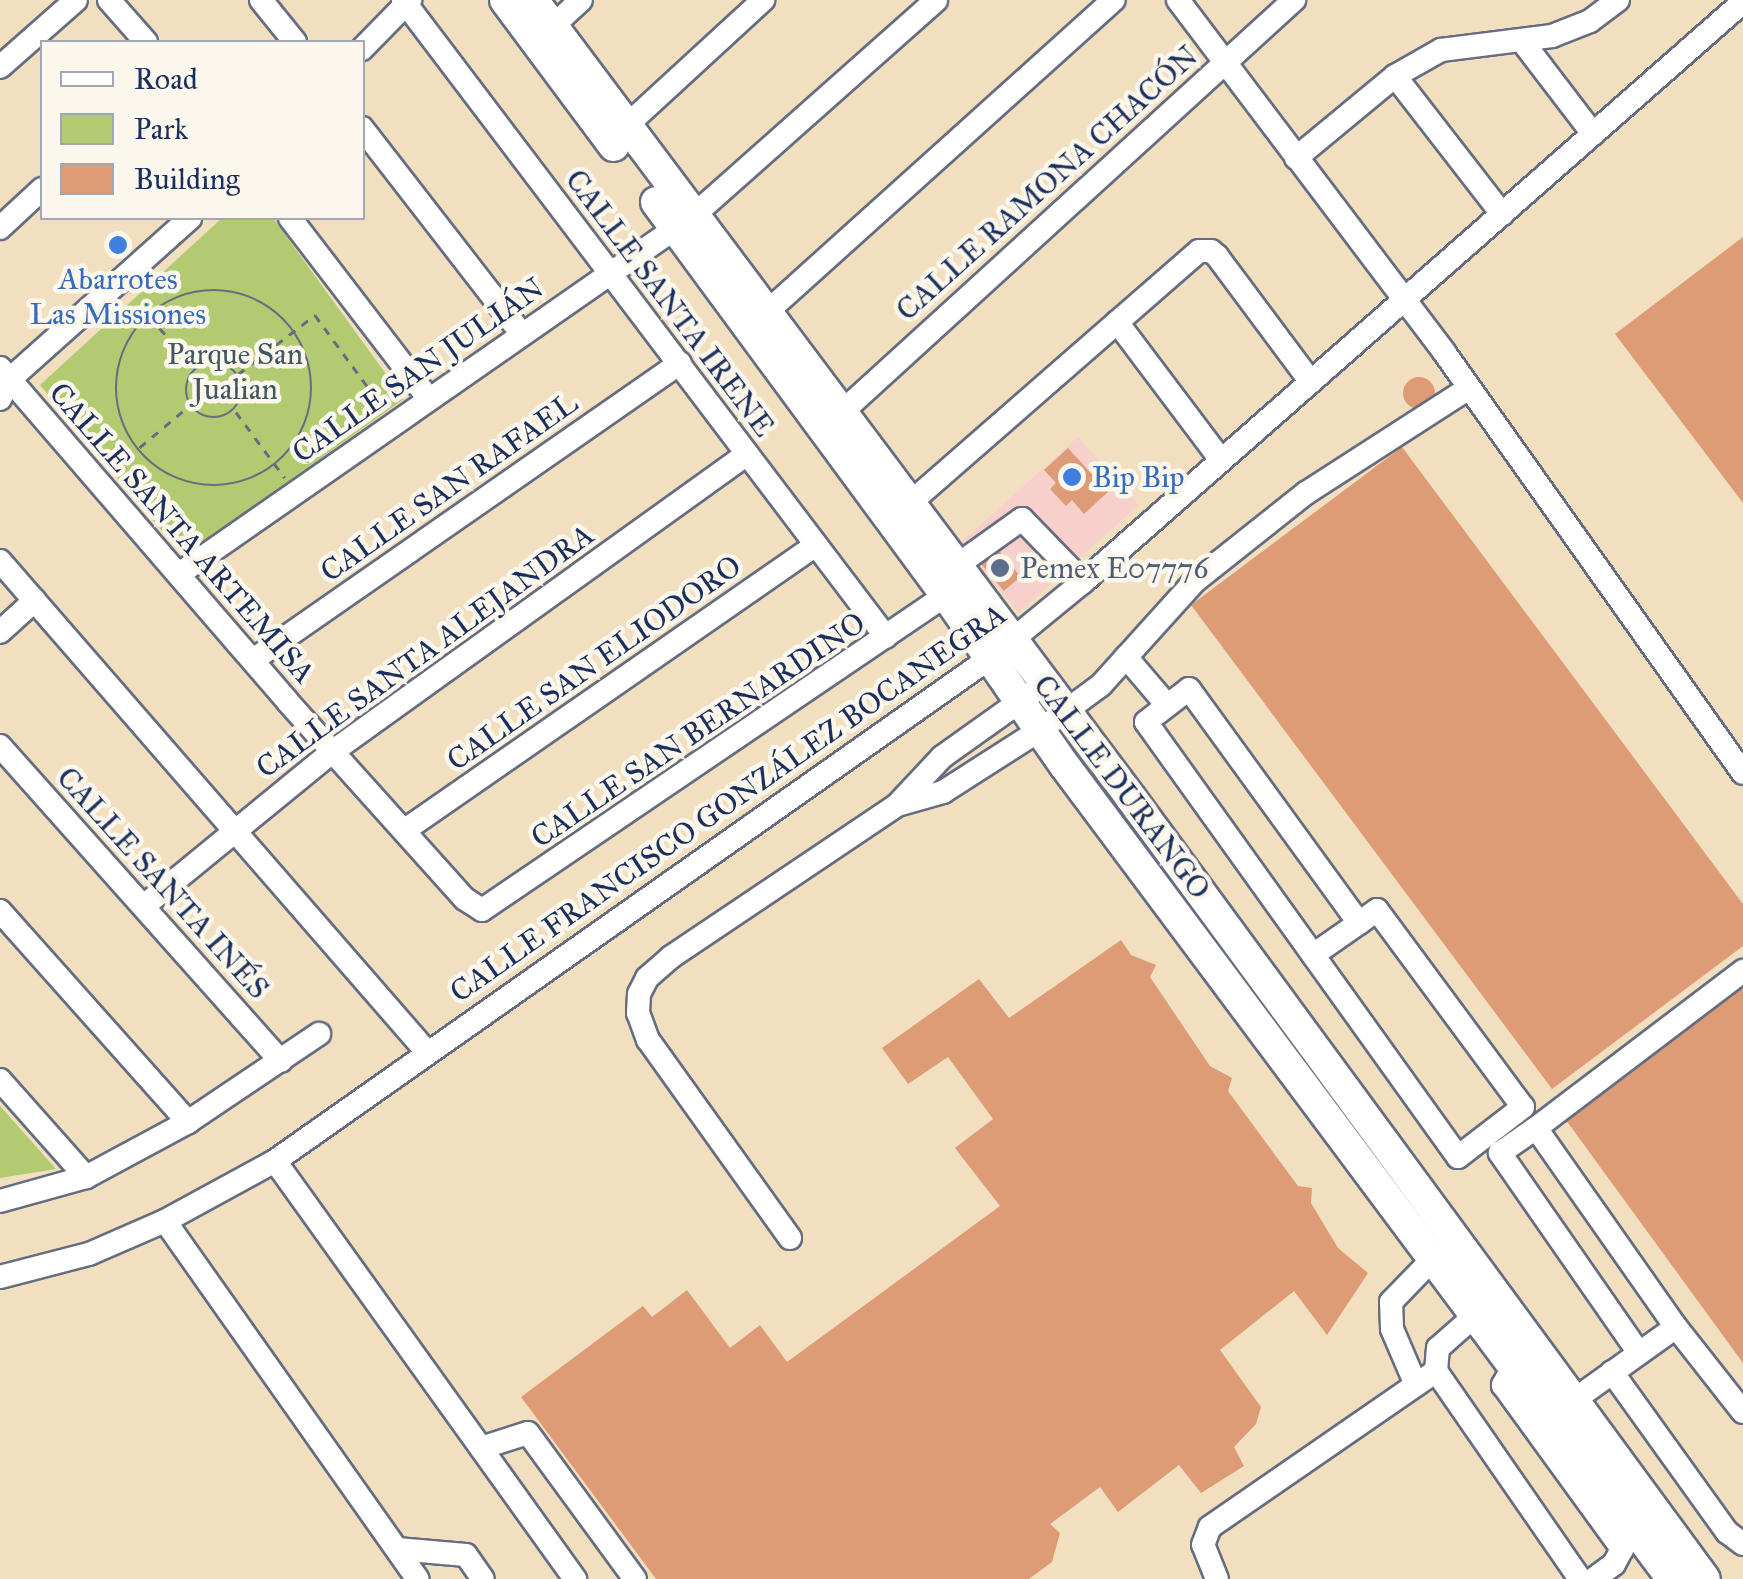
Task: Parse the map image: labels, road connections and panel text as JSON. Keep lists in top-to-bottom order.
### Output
{
  "streets": {
    "main road": ["CALLE DURANGO"],
    "street": [
      "CALLE RAMONA CHACÓN",
      "CALLE SANTA IRENE",
      "CALLE SAN JULIÁN",
      "CALLE SAN RAFAEL",
      "CALLE SANTA ARTEMISA",
      "CALLE SANTA ALEJANDRA",
      "CALLE SAN ELIODORO",
      "CALLE SAN BERNARDINO",
      "CALLE FRANCISCO GONZÁLEZ BOCANEGRA",
      "CALLE SANTA INÉS"
    ]
  },
  "crossings": [
    ["CALLE RAMONA CHACÓN", "CALLE DURANGO"],
    ["CALLE SANTA IRENE", "CALLE SAN JULIÁN"],
    ["CALLE SANTA IRENE", "CALLE SAN RAFAEL"],
    ["CALLE SANTA IRENE", "CALLE SANTA ALEJANDRA"],
    ["CALLE SANTA IRENE", "CALLE SAN ELIODORO"],
    ["CALLE SANTA IRENE", "CALLE SAN BERNARDINO"],
    ["CALLE SAN JULIÁN", "CALLE SANTA ARTEMISA"],
    ["CALLE SAN JULIÁN", "CALLE DURANGO"],
    ["CALLE SAN RAFAEL", "CALLE SANTA ARTEMISA"],
    ["CALLE SANTA ARTEMISA", "CALLE SANTA ALEJANDRA"],
    ["CALLE SANTA ARTEMISA", "CALLE SAN ELIODORO"],
    ["CALLE SANTA ARTEMISA", "CALLE SAN BERNARDINO"],
    ["CALLE SANTA ALEJANDRA", "CALLE SANTA INÉS"],
    ["CALLE SAN BERNARDINO", "CALLE DURANGO"],
    ["CALLE DURANGO", "CALLE FRANCISCO GONZÁLEZ BOCANEGRA"]
  ],
  "parks": ["Parque San Jualian"],
  "places": ["Abarrotes Las Missiones", "Bip Bip", "Pemex E07776"],
  "legend": ["Road", "Park", "Building"]
}
